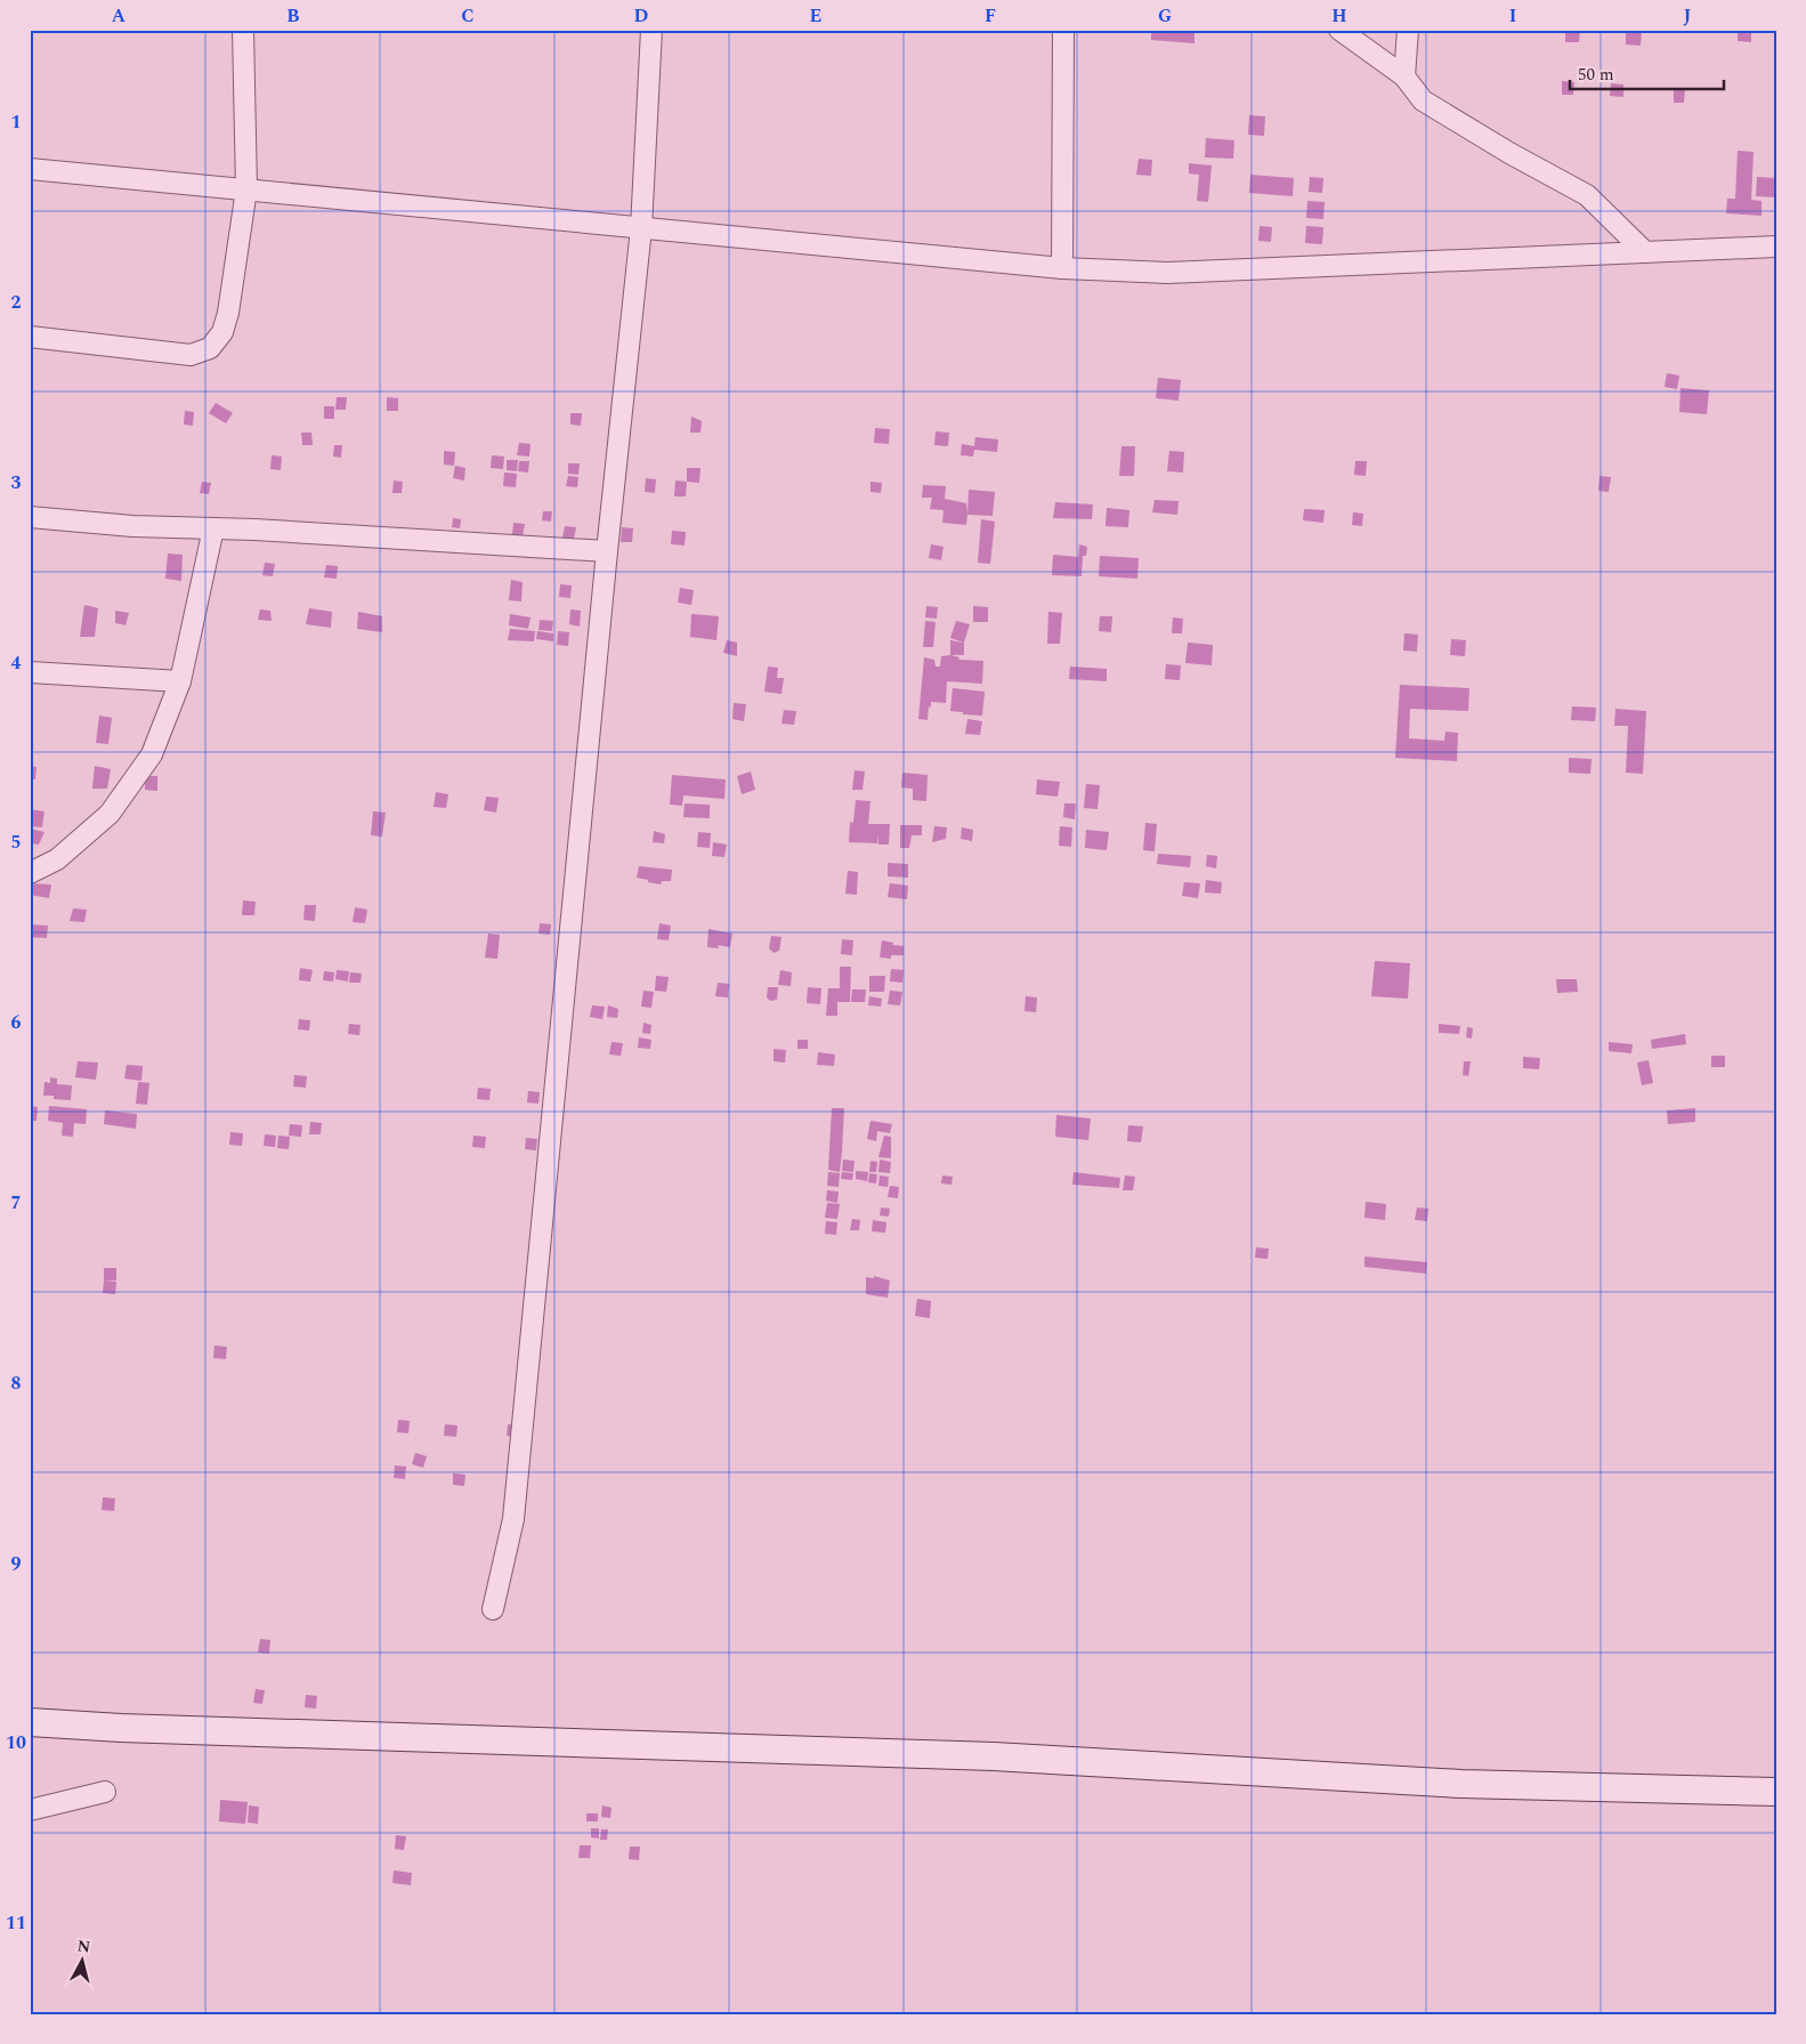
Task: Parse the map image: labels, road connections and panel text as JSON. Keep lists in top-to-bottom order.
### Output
{
  "scale_bar": "50 m",
  "north": "top",
  "grid": {
    "columns": [
      "A",
      "B",
      "C",
      "D",
      "E",
      "F",
      "G",
      "H",
      "I",
      "J"
    ],
    "rows": [
      "1",
      "2",
      "3",
      "4",
      "5",
      "6",
      "7",
      "8",
      "9",
      "10",
      "11"
    ]
  }
}
